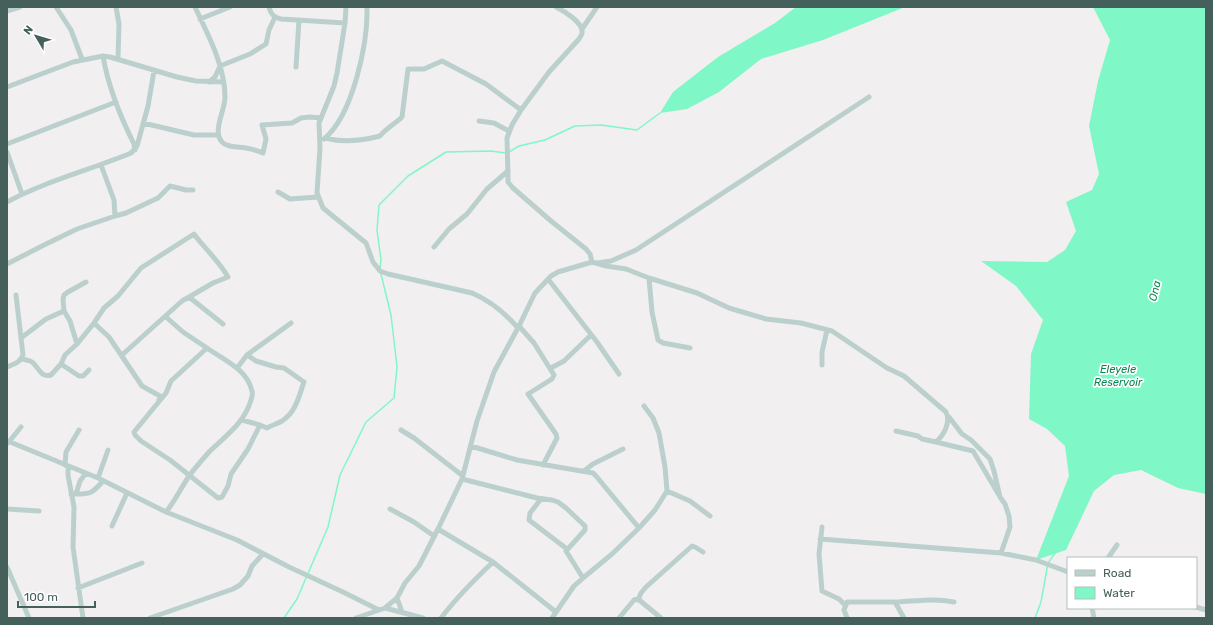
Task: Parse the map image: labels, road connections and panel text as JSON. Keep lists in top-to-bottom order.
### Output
{
  "water": ["Ona", "Eleyele Reservoir"],
  "legend": ["Road", "Water"],
  "scale_bar": "100 m",
  "north": "top left"
}
